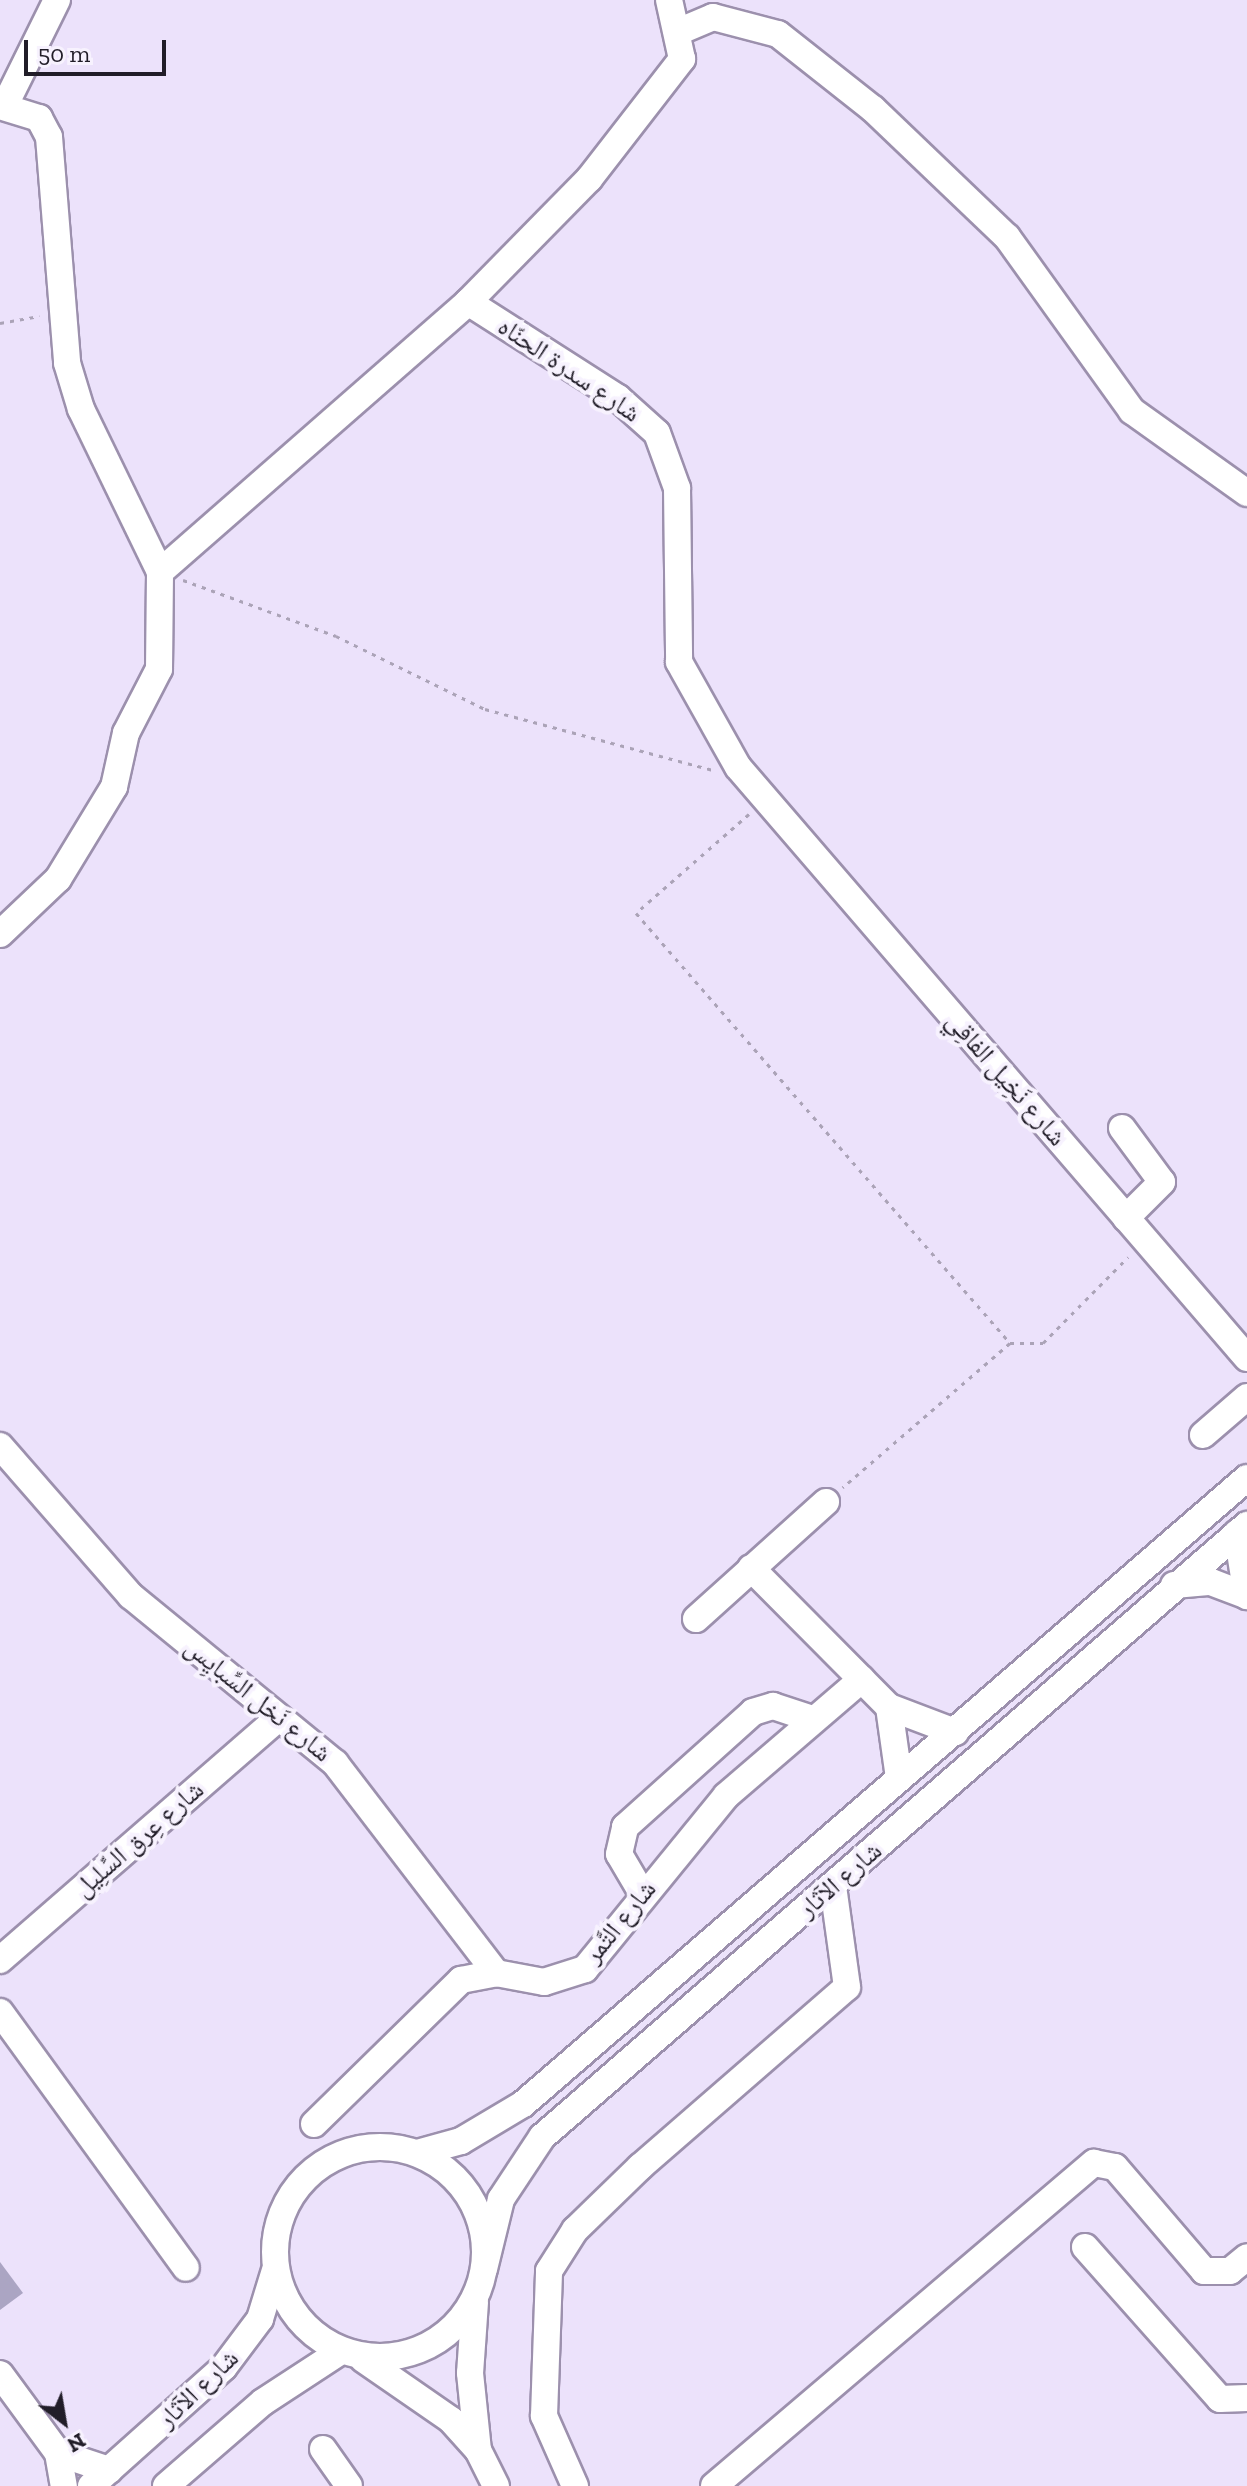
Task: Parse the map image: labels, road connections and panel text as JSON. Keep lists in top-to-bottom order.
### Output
{
  "streets": {
    "street": [
      "شارع سدرة الحنّاه",
      "شارع نَخِيل الفاقِي",
      "شارع نَخل السِّبايِس",
      "شارع عِرق السِّلِيل",
      "شارع الآثار",
      "شارع التَّمر"
    ]
  },
  "crossings": [
    ["شارع سدرة الحنّاه", "شارع نَخِيل الفاقِي"],
    ["شارع نَخل السِّبايِس", "شارع عِرق السِّلِيل"],
    ["شارع نَخل السِّبايِس", "شارع التَّمر"]
  ],
  "scale_bar": "50 m",
  "north": "bottom right"
}
